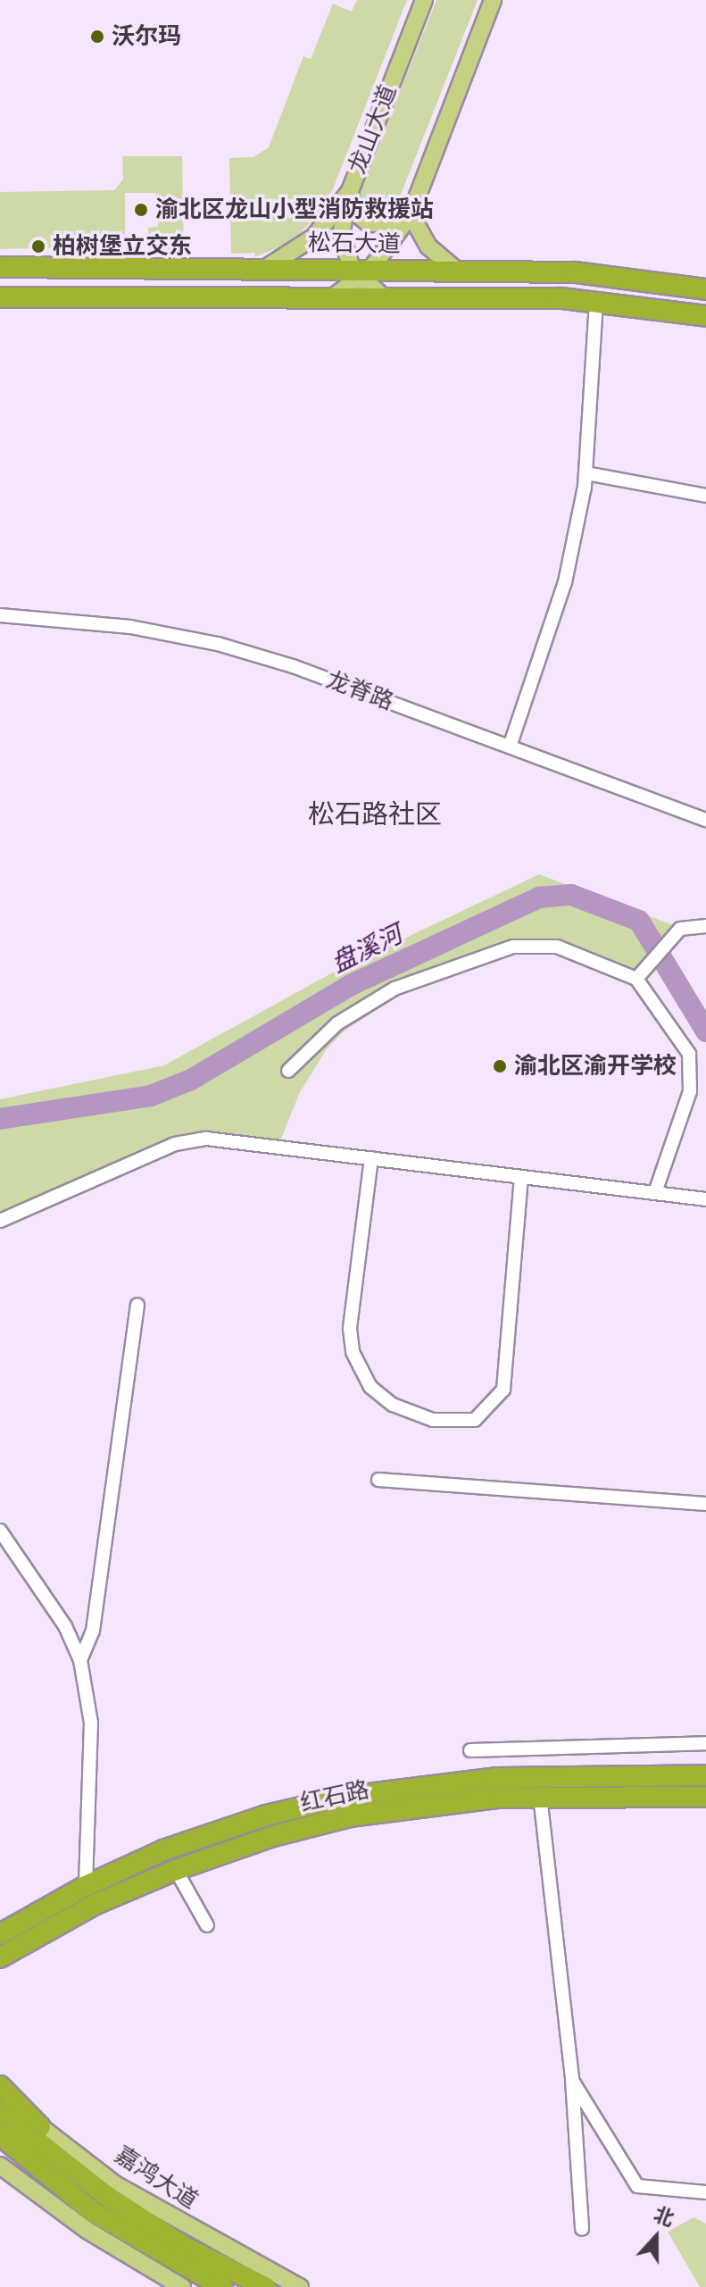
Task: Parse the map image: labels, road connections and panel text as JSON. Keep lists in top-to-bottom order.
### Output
{
  "streets": {
    "highway": ["松石大道", "红石路", "嘉鸿大道"],
    "main road": ["龙山大道"],
    "street": ["龙脊路"]
  },
  "crossings": [
    ["龙山大道", "松石大道"]
  ],
  "districts": ["松石路社区"],
  "water": ["盘溪河"],
  "places": [
    "沃尔玛",
    "渝北区龙山小型消防救援站",
    "柏树堡立交东",
    "渝北区渝开学校"
  ],
  "north": "top"
}
